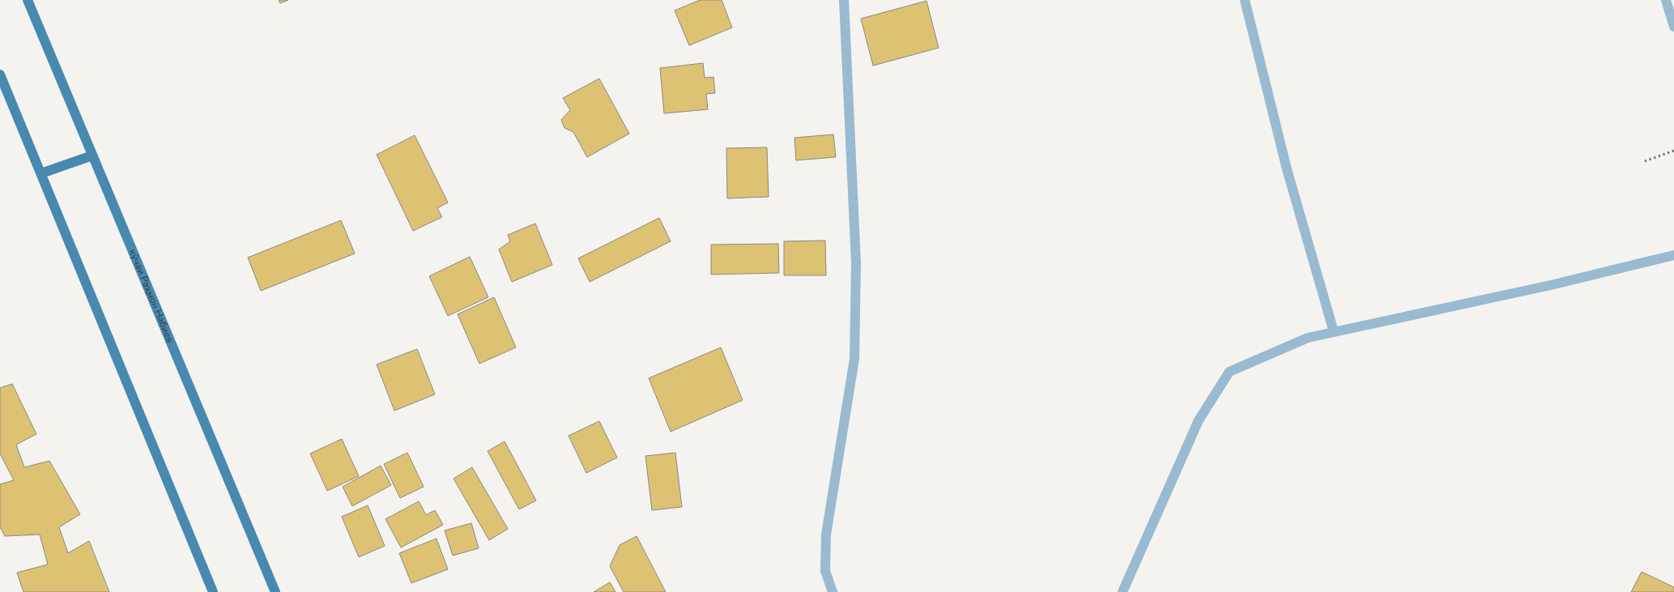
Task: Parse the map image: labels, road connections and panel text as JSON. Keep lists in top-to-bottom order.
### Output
{
  "streets": {
    "main road": ["кӯчаи Раҳмон Набиев"]
  }
}
